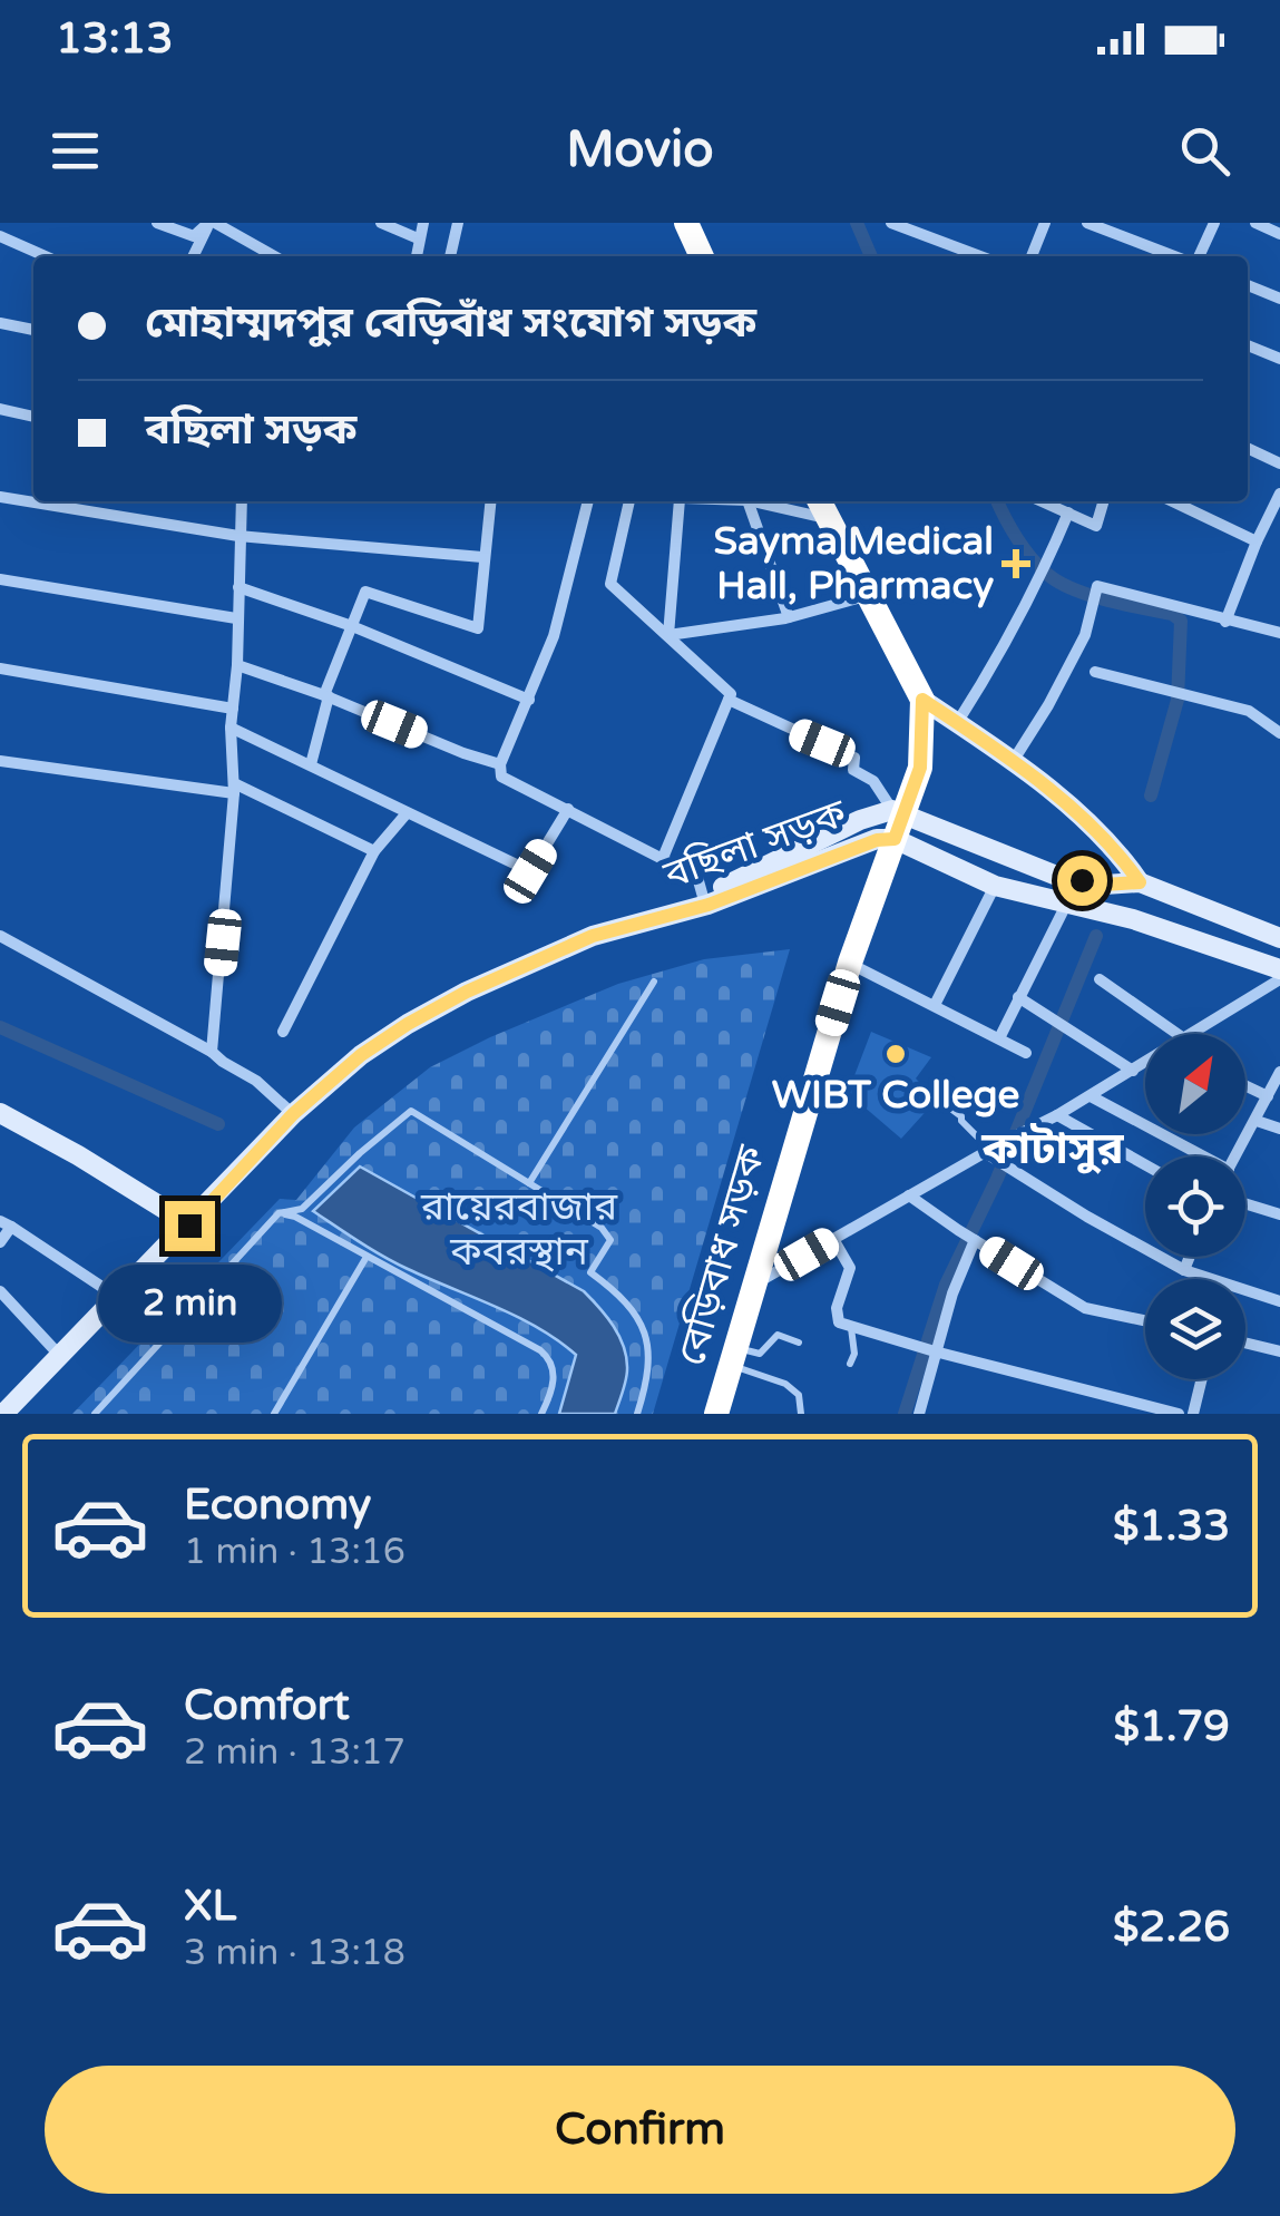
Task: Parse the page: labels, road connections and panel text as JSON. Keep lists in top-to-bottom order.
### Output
{
  "streets": {
    "highway": ["বেড়িবাধ সড়ক"],
    "main road": ["বছিলা সড়ক"]
  },
  "crossings": [
    ["বছিলা সড়ক", "বেড়িবাধ সড়ক"]
  ],
  "districts": ["কাটাসুর"],
  "parks": ["রায়েরবাজার কবরস্থান"],
  "places": {
    "health": ["Sayma Medical Hall, Pharmacy"],
    "other": ["WIBT College"]
  },
  "north": "top right",
  "page": {
    "status": "13:13",
    "header": "Movio",
    "banner": ["মোহাম্মদপুর বেড়িবাঁধ সংযোগ সড়ক", "বছিলা সড়ক"],
    "bubble": "2 min",
    "list": [
      {
        "name": "Economy",
        "note": "1 min · 13:16",
        "value": "$1.33"
      },
      {
        "name": "Comfort",
        "note": "2 min · 13:17",
        "value": "$1.79"
      },
      {
        "name": "XL",
        "note": "3 min · 13:18",
        "value": "$2.26"
      }
    ],
    "buttons": "Confirm"
  }
}
